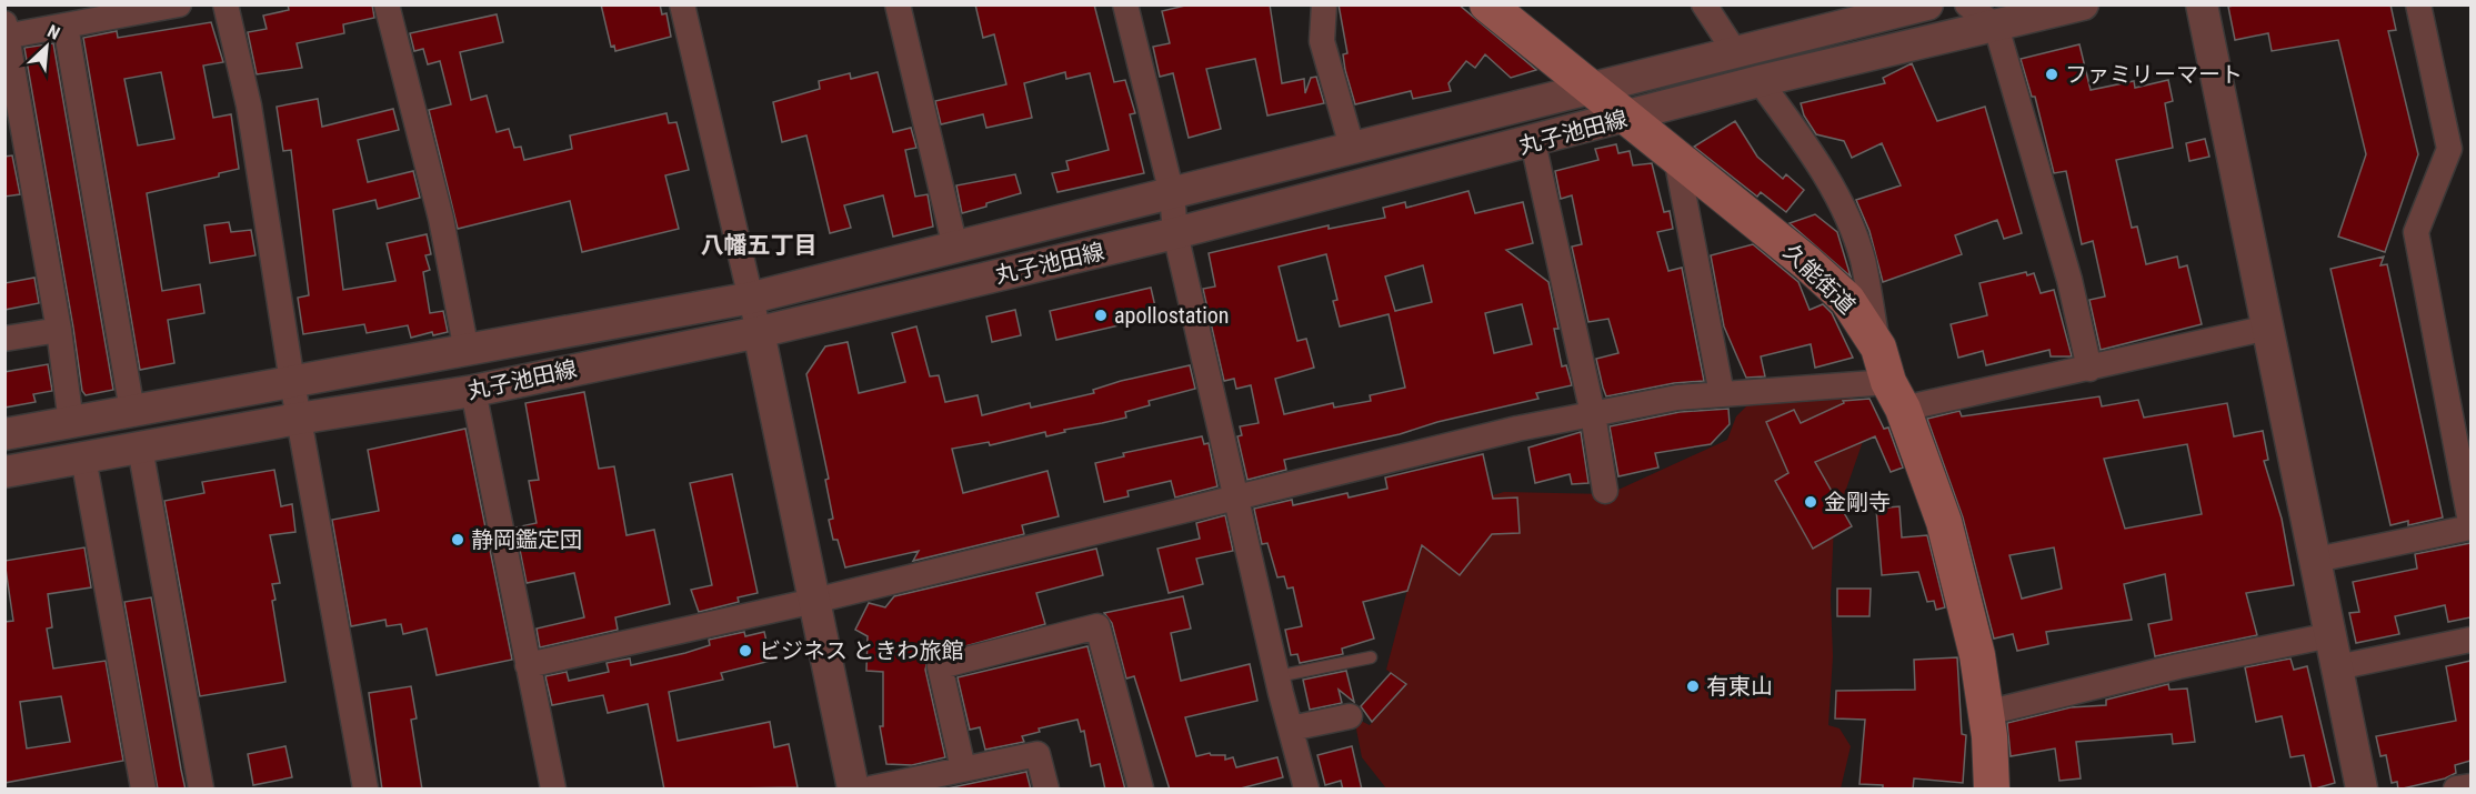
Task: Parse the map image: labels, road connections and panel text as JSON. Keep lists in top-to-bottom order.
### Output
{
  "streets": {
    "main road": ["久能街道"],
    "street": ["丸子池田線"]
  },
  "crossings": [
    ["丸子池田線", "久能街道"]
  ],
  "districts": ["八幡五丁目"],
  "places": [
    "ファミリーマート",
    "apollostation",
    "金剛寺",
    "静岡鑑定団",
    "ビジネス ときわ旅館",
    "有東山"
  ],
  "north": "top right"
}
